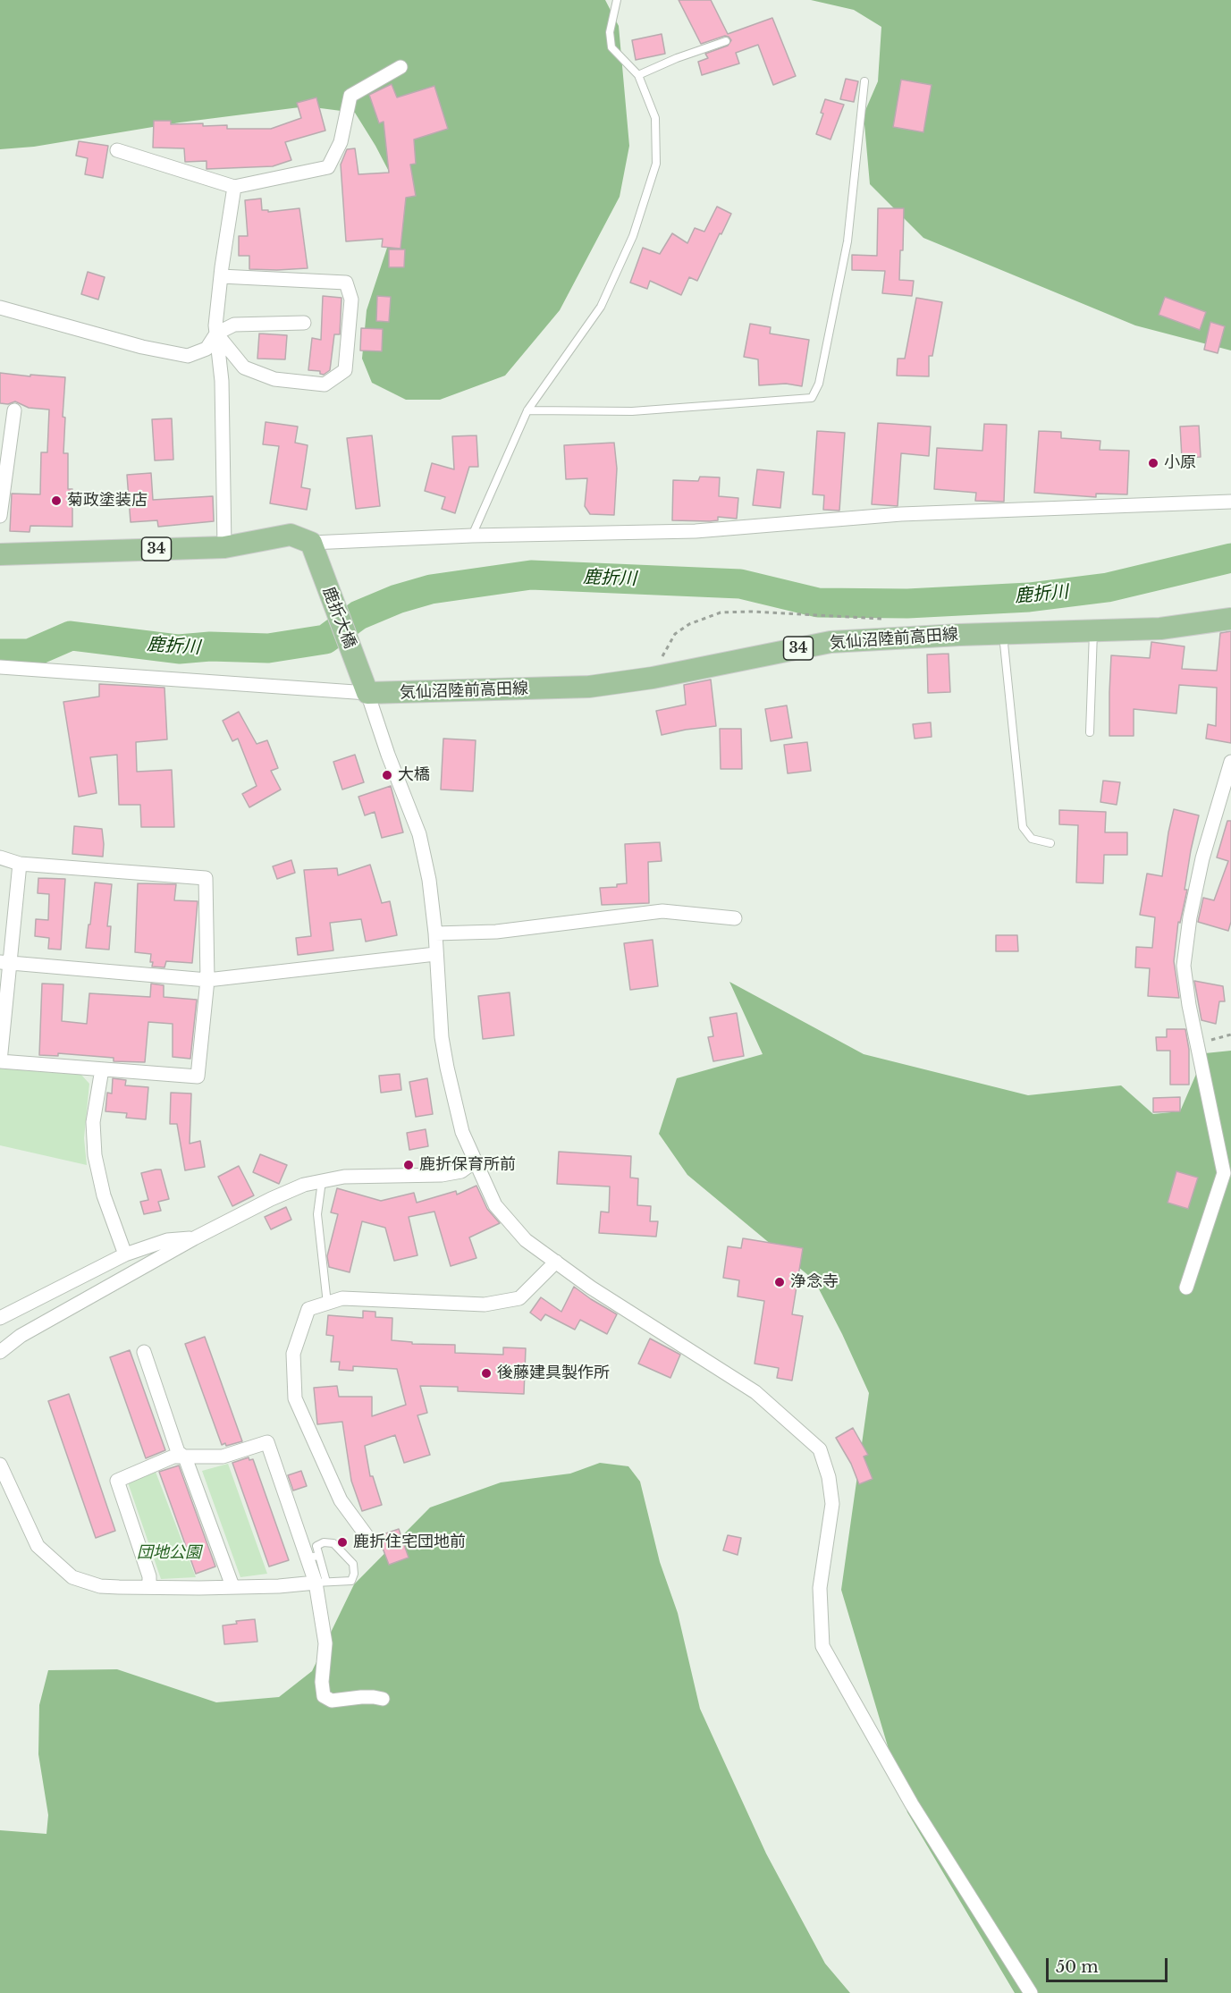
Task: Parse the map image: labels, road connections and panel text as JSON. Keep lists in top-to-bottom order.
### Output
{
  "streets": {
    "main road": ["34", "鹿折大橋", "気仙沼陸前高田線"]
  },
  "crossings": [
    ["34", "鹿折大橋"],
    ["鹿折大橋", "気仙沼陸前高田線"]
  ],
  "water": ["鹿折川"],
  "parks": ["団地公園"],
  "places": [
    "小原",
    "菊政塗装店",
    "大橋",
    "鹿折保育所前",
    "浄念寺",
    "後藤建具製作所",
    "鹿折住宅団地前"
  ],
  "scale_bar": "50 m"
}
